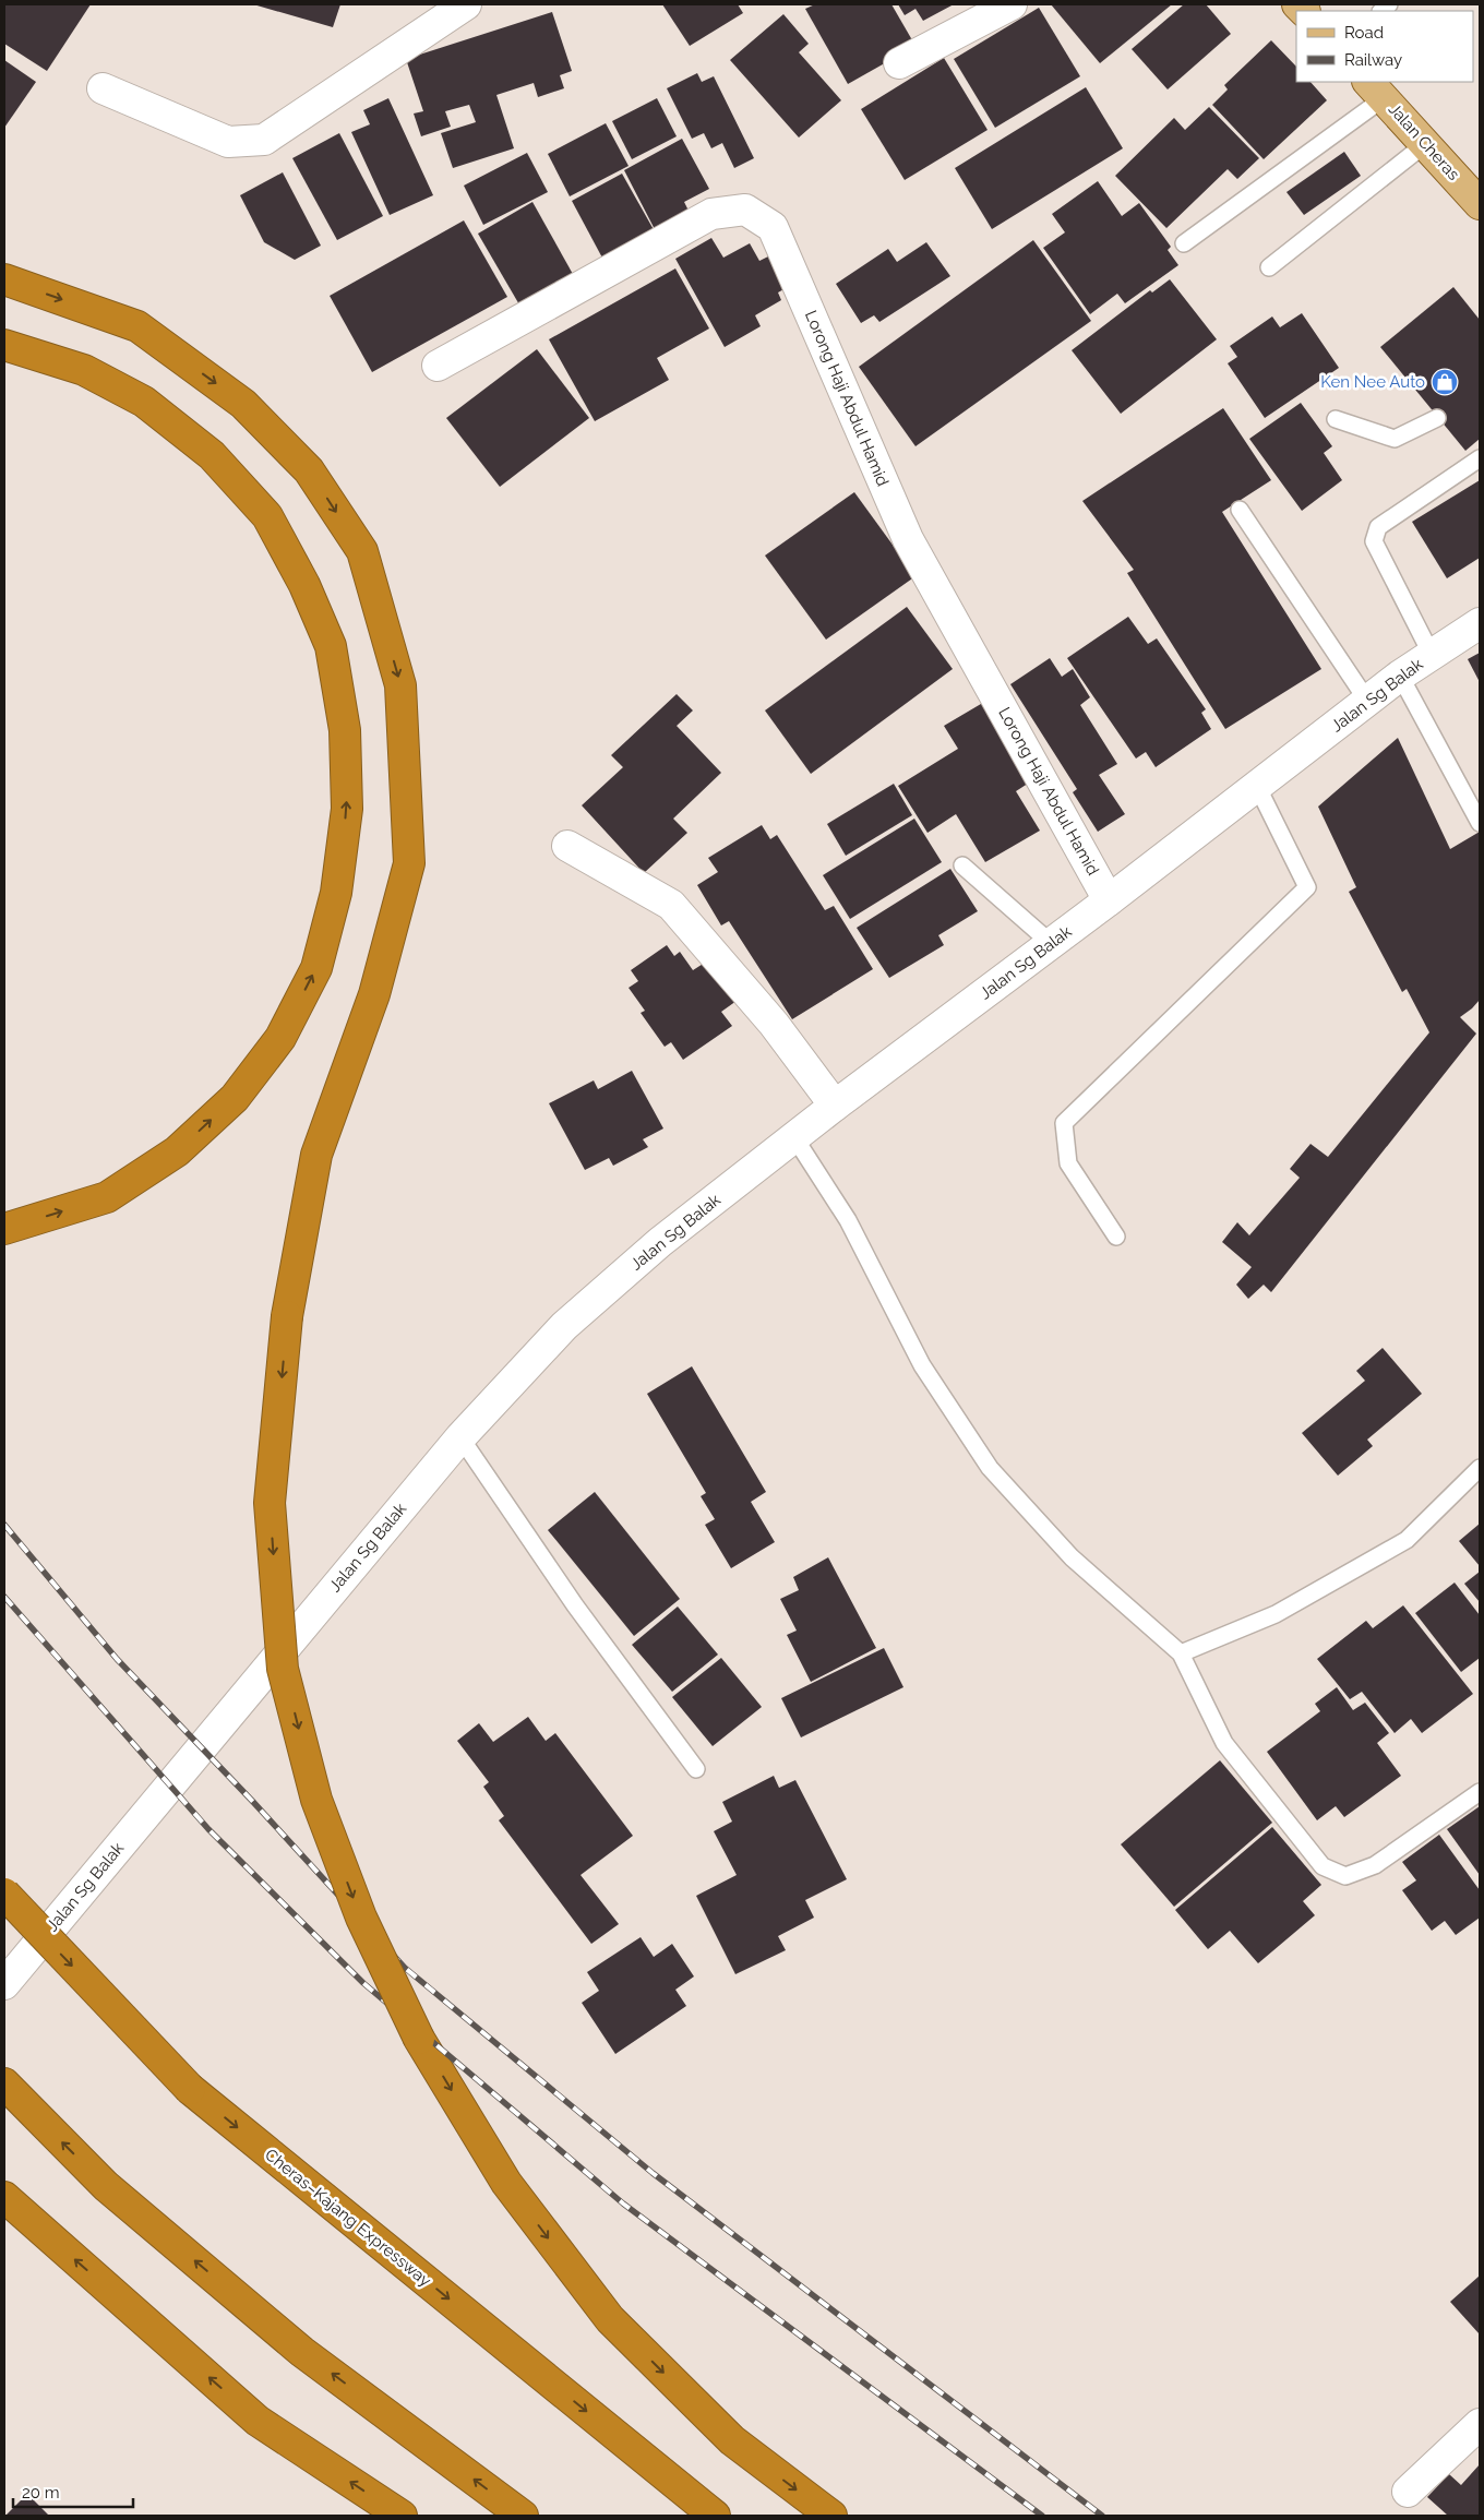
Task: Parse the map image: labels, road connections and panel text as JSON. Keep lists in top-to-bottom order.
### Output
{
  "streets": {
    "highway": ["Cheras–Kajang Expressway"],
    "main road": ["Jalan Cheras"],
    "street": ["Lorong Haji Abdul Hamid", "Jalan Sg Balak"]
  },
  "crossings": [
    ["Lorong Haji Abdul Hamid", "Jalan Sg Balak"]
  ],
  "places": {
    "shop": ["Ken Nee Auto"]
  },
  "legend": ["Road", "Railway"],
  "scale_bar": "20 m"
}
